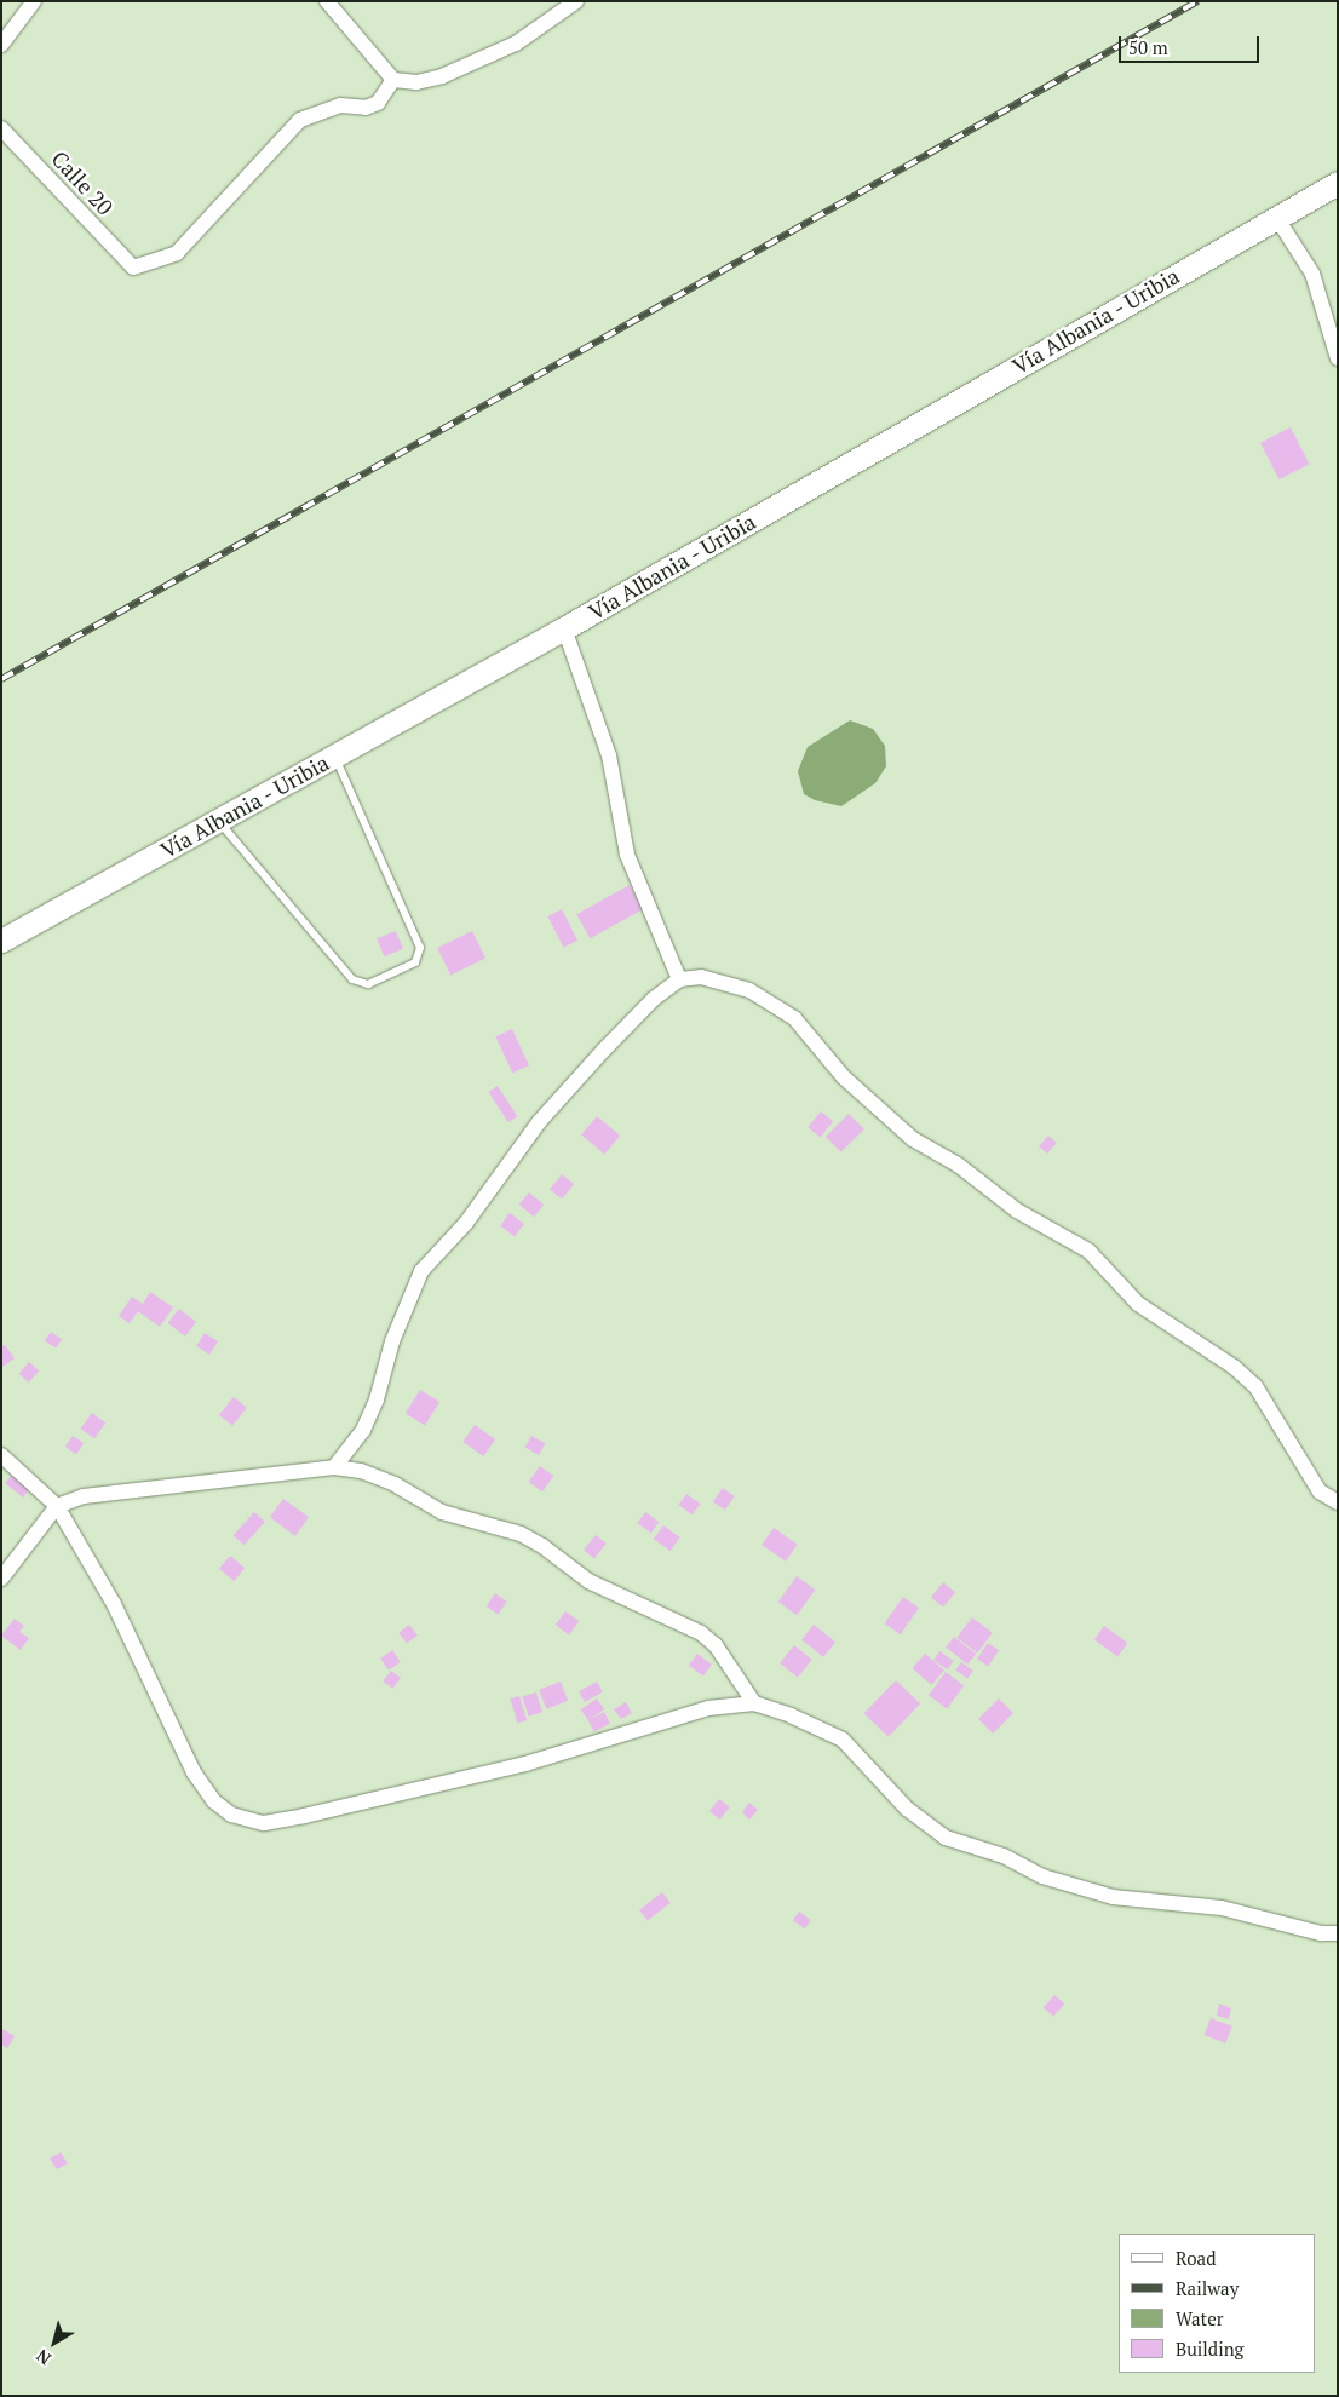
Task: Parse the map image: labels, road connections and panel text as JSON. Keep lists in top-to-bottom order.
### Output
{
  "streets": {
    "main road": ["Vía Albania - Uribia"],
    "street": ["Calle 20"]
  },
  "legend": [
    "Road",
    "Railway",
    "Water",
    "Building"
  ],
  "scale_bar": "50 m",
  "north": "bottom left"
}
